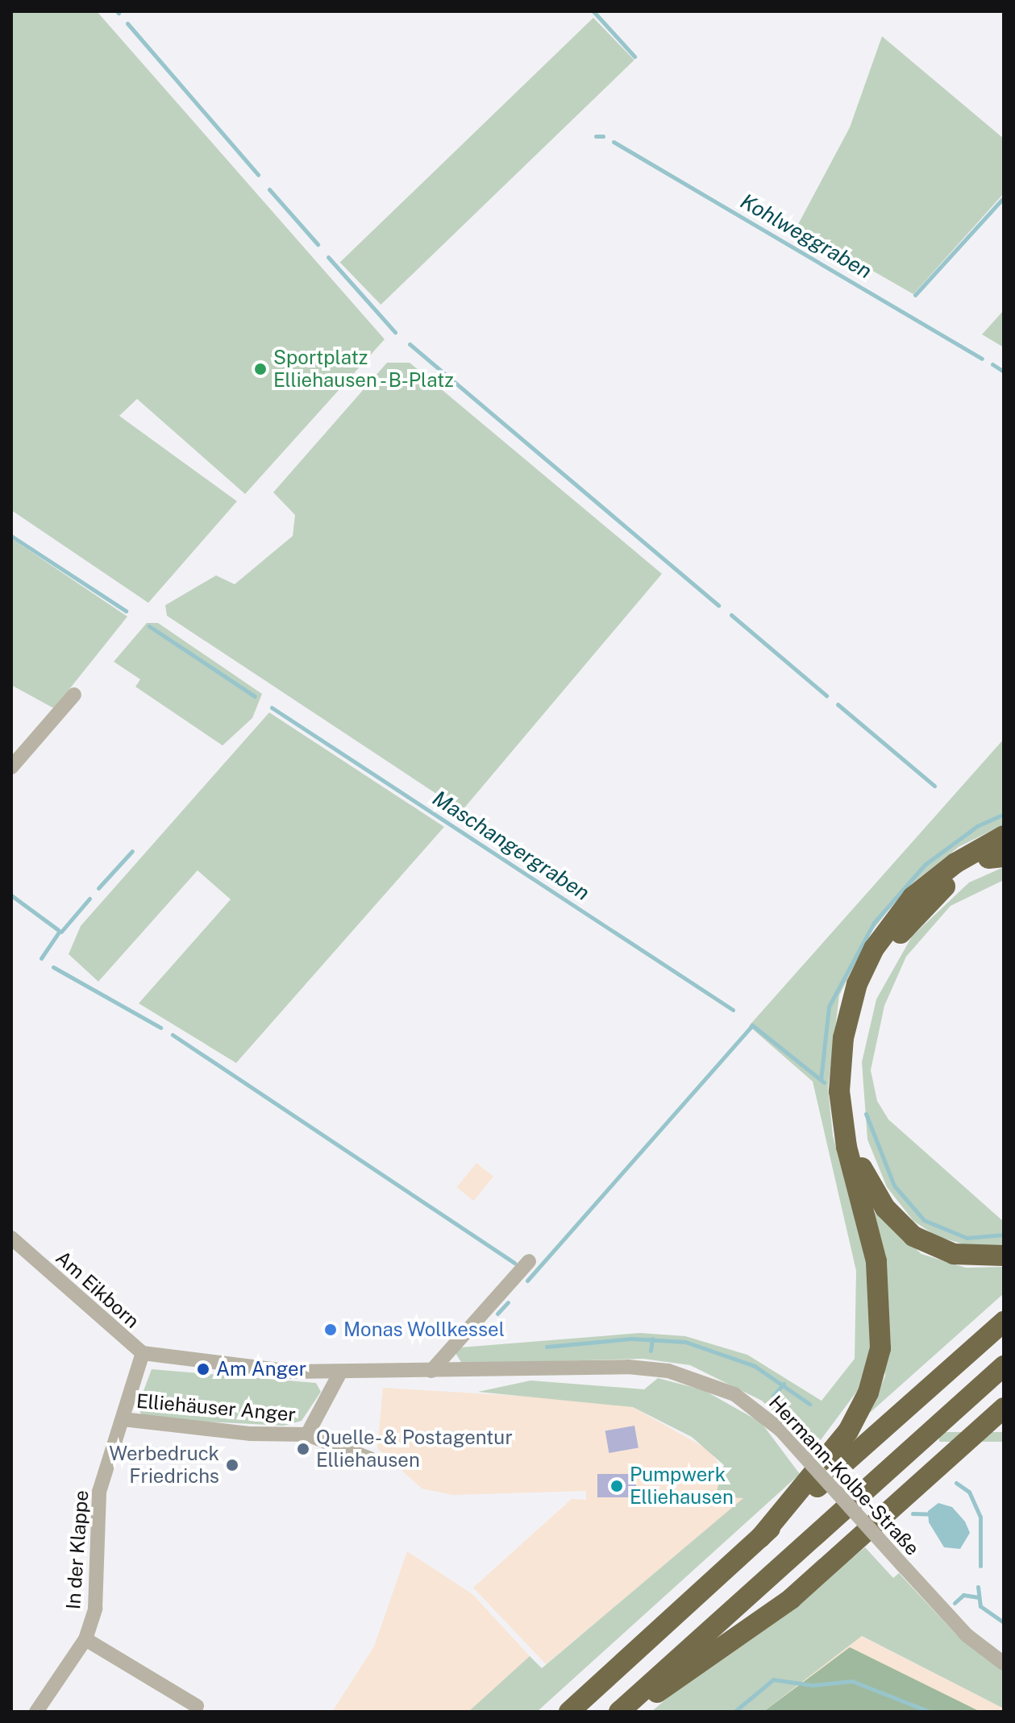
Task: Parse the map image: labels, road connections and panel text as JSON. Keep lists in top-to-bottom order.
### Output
{
  "streets": {
    "street": [
      "Am Eikborn",
      "Elliehäuser Anger",
      "Hermann-Kolbe-Straße",
      "In der Klappe"
    ]
  },
  "crossings": [
    ["Am Eikborn", "Elliehäuser Anger"],
    ["Am Eikborn", "Hermann-Kolbe-Straße"],
    ["Am Eikborn", "In der Klappe"],
    ["Elliehäuser Anger", "In der Klappe"]
  ],
  "water": ["Kohlweggraben", "Maschangergraben"],
  "places": [
    "Sportplatz Elliehausen - B-Platz",
    "Monas Wollkessel",
    "Am Anger",
    "Quelle- & Postagentur Elliehausen",
    "Werbedruck Friedrichs",
    "Pumpwerk Elliehausen"
  ]
}
